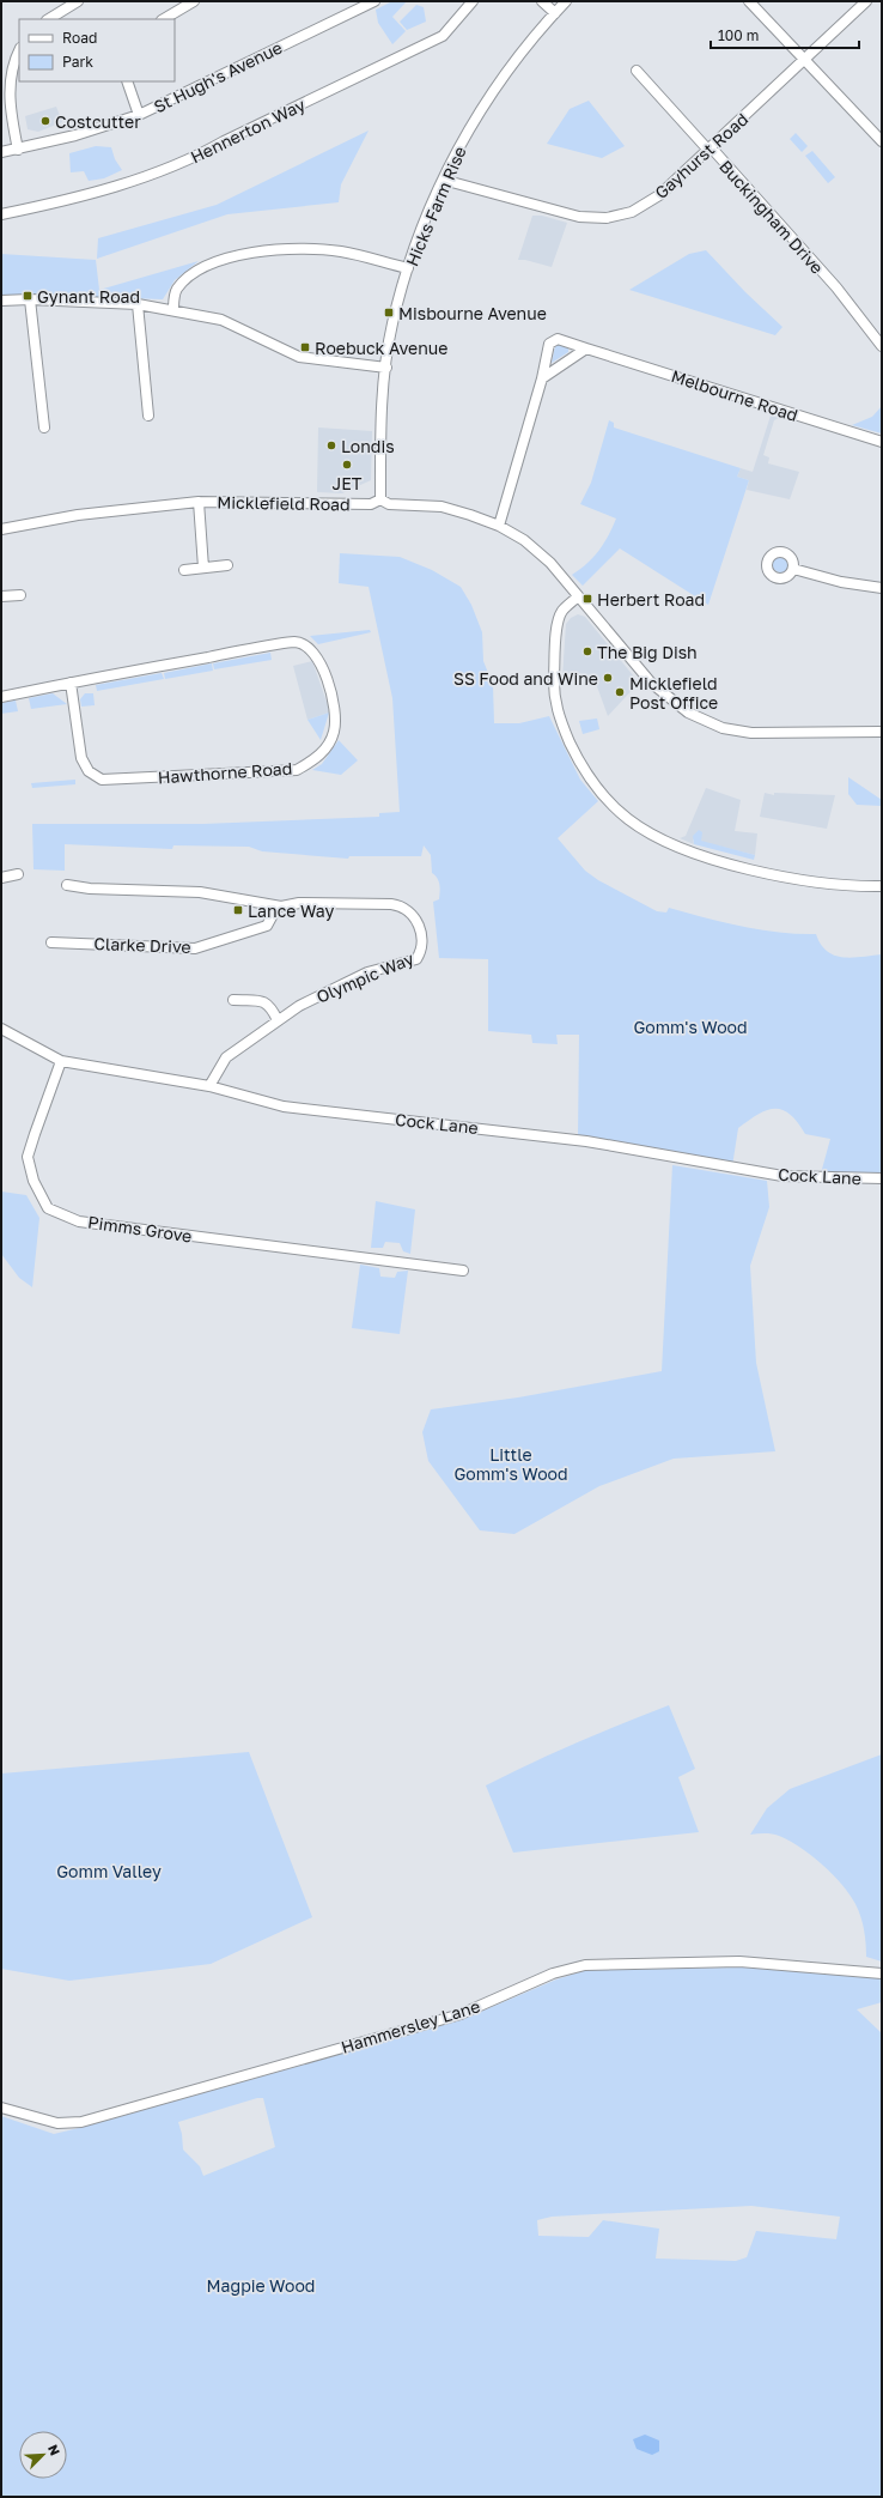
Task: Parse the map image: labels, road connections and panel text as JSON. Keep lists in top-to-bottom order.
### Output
{
  "streets": {
    "street": [
      "St Hugh's Avenue",
      "Hennerton Way",
      "Gayhurst Road",
      "Hicks Farm Rise",
      "Buckingham Drive",
      "Melbourne Road",
      "Micklefield Road",
      "Hawthorne Road",
      "Clarke Drive",
      "Olympic Way",
      "Cock Lane",
      "Pimms Grove",
      "Hammersley Lane"
    ]
  },
  "crossings": [
    ["Gayhurst Road", "Hicks Farm Rise"],
    ["Gayhurst Road", "Buckingham Drive"],
    ["Hicks Farm Rise", "Micklefield Road"],
    ["Melbourne Road", "Micklefield Road"],
    ["Clarke Drive", "Olympic Way"],
    ["Olympic Way", "Cock Lane"],
    ["Cock Lane", "Pimms Grove"]
  ],
  "parks": [
    "Gomm's Wood",
    "Little Gomm's Wood",
    "Gomm Valley",
    "Magpie Wood"
  ],
  "places": {
    "other": [
      "Costcutter",
      "Londis",
      "JET",
      "The Big Dish",
      "SS Food and Wine",
      "Micklefield Post Office"
    ],
    "transit": [
      "Gynant Road",
      "Misbourne Avenue",
      "Roebuck Avenue",
      "Herbert Road",
      "Lance Way"
    ]
  },
  "legend": ["Road", "Park"],
  "scale_bar": "100 m",
  "north": "top right"
}
